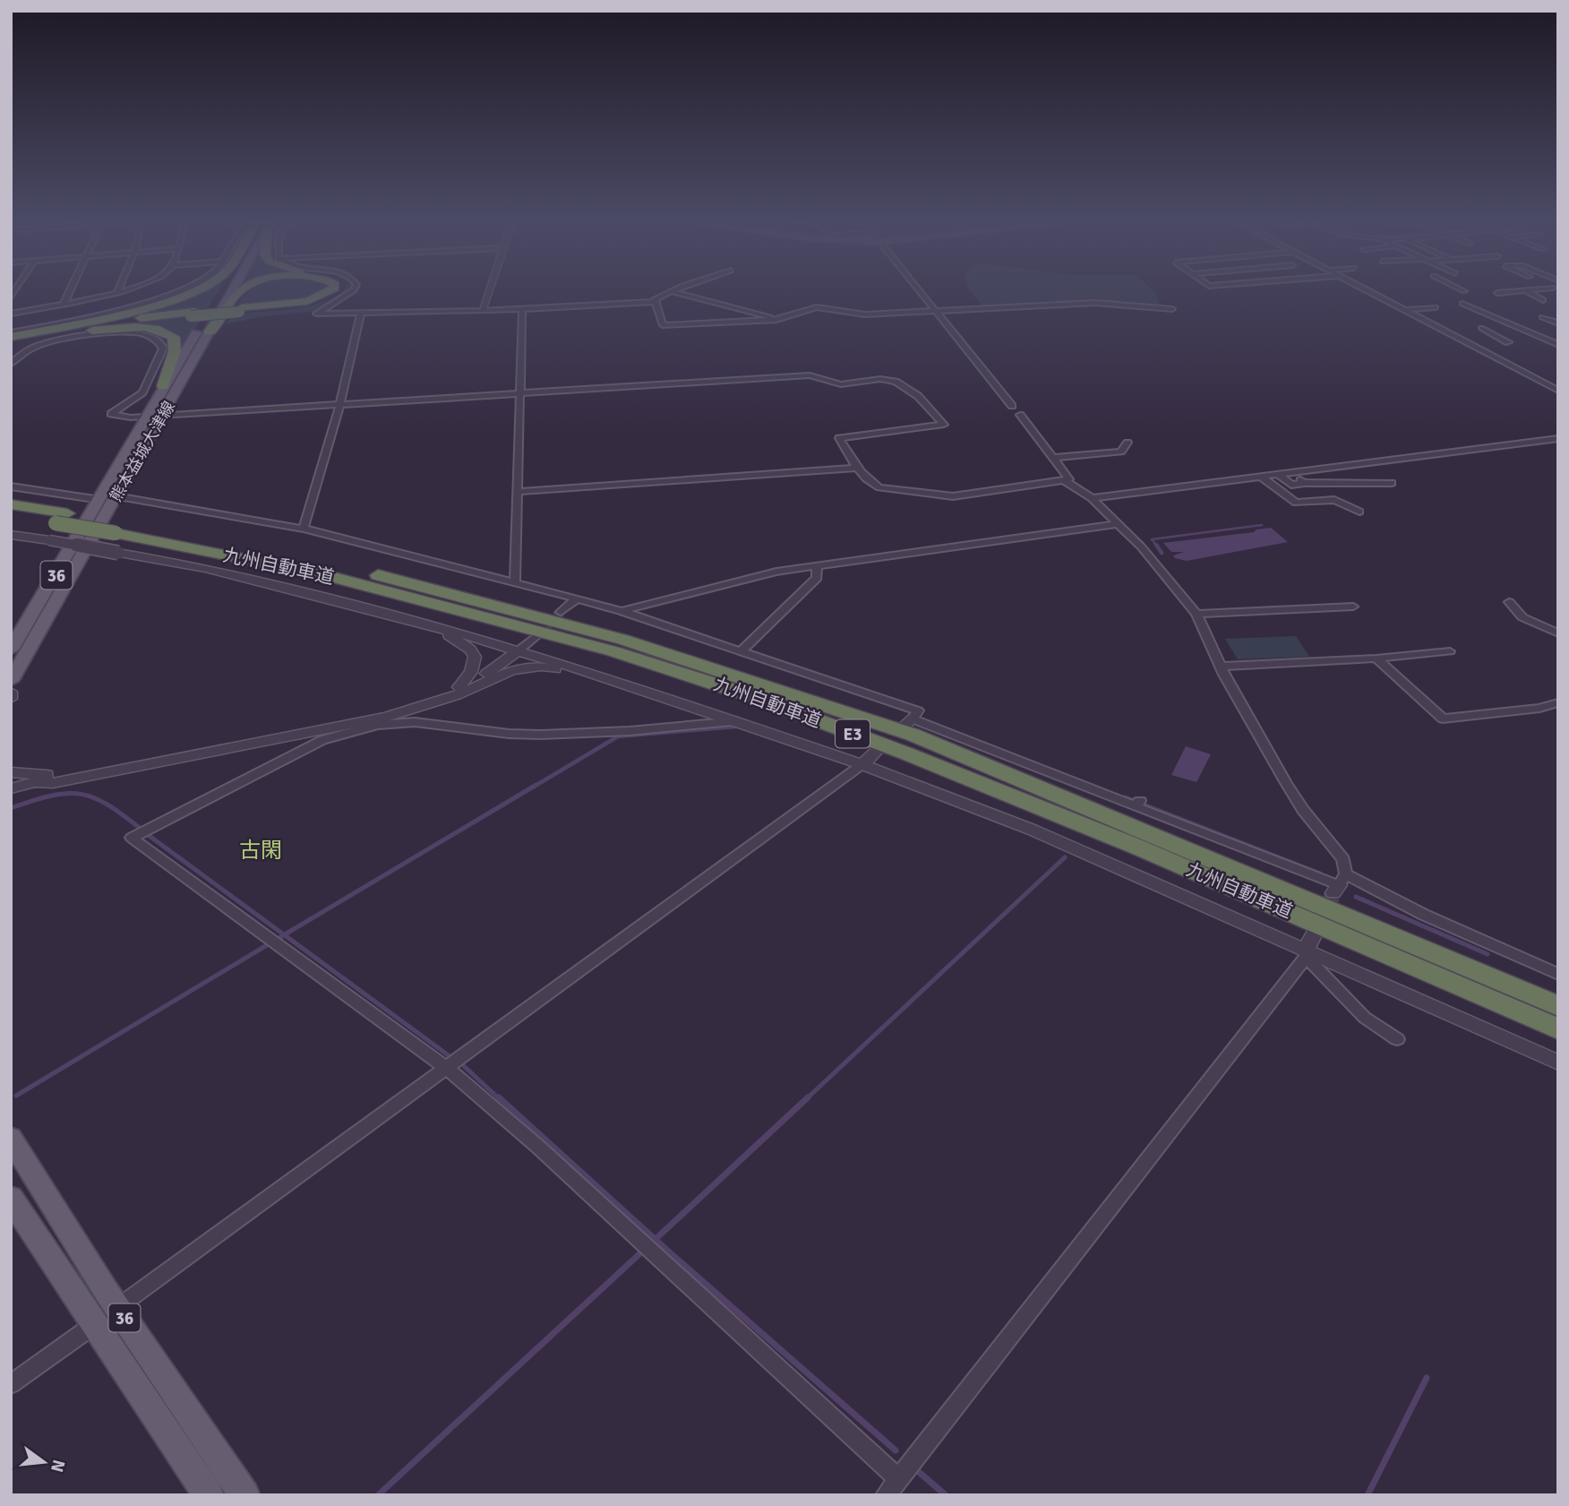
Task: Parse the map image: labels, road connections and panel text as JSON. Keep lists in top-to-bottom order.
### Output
{
  "streets": {
    "highway": ["九州自動車道", "E3"],
    "main road": ["熊本益城大津線", "36"]
  },
  "districts": ["古閑"],
  "north": "right"
}
